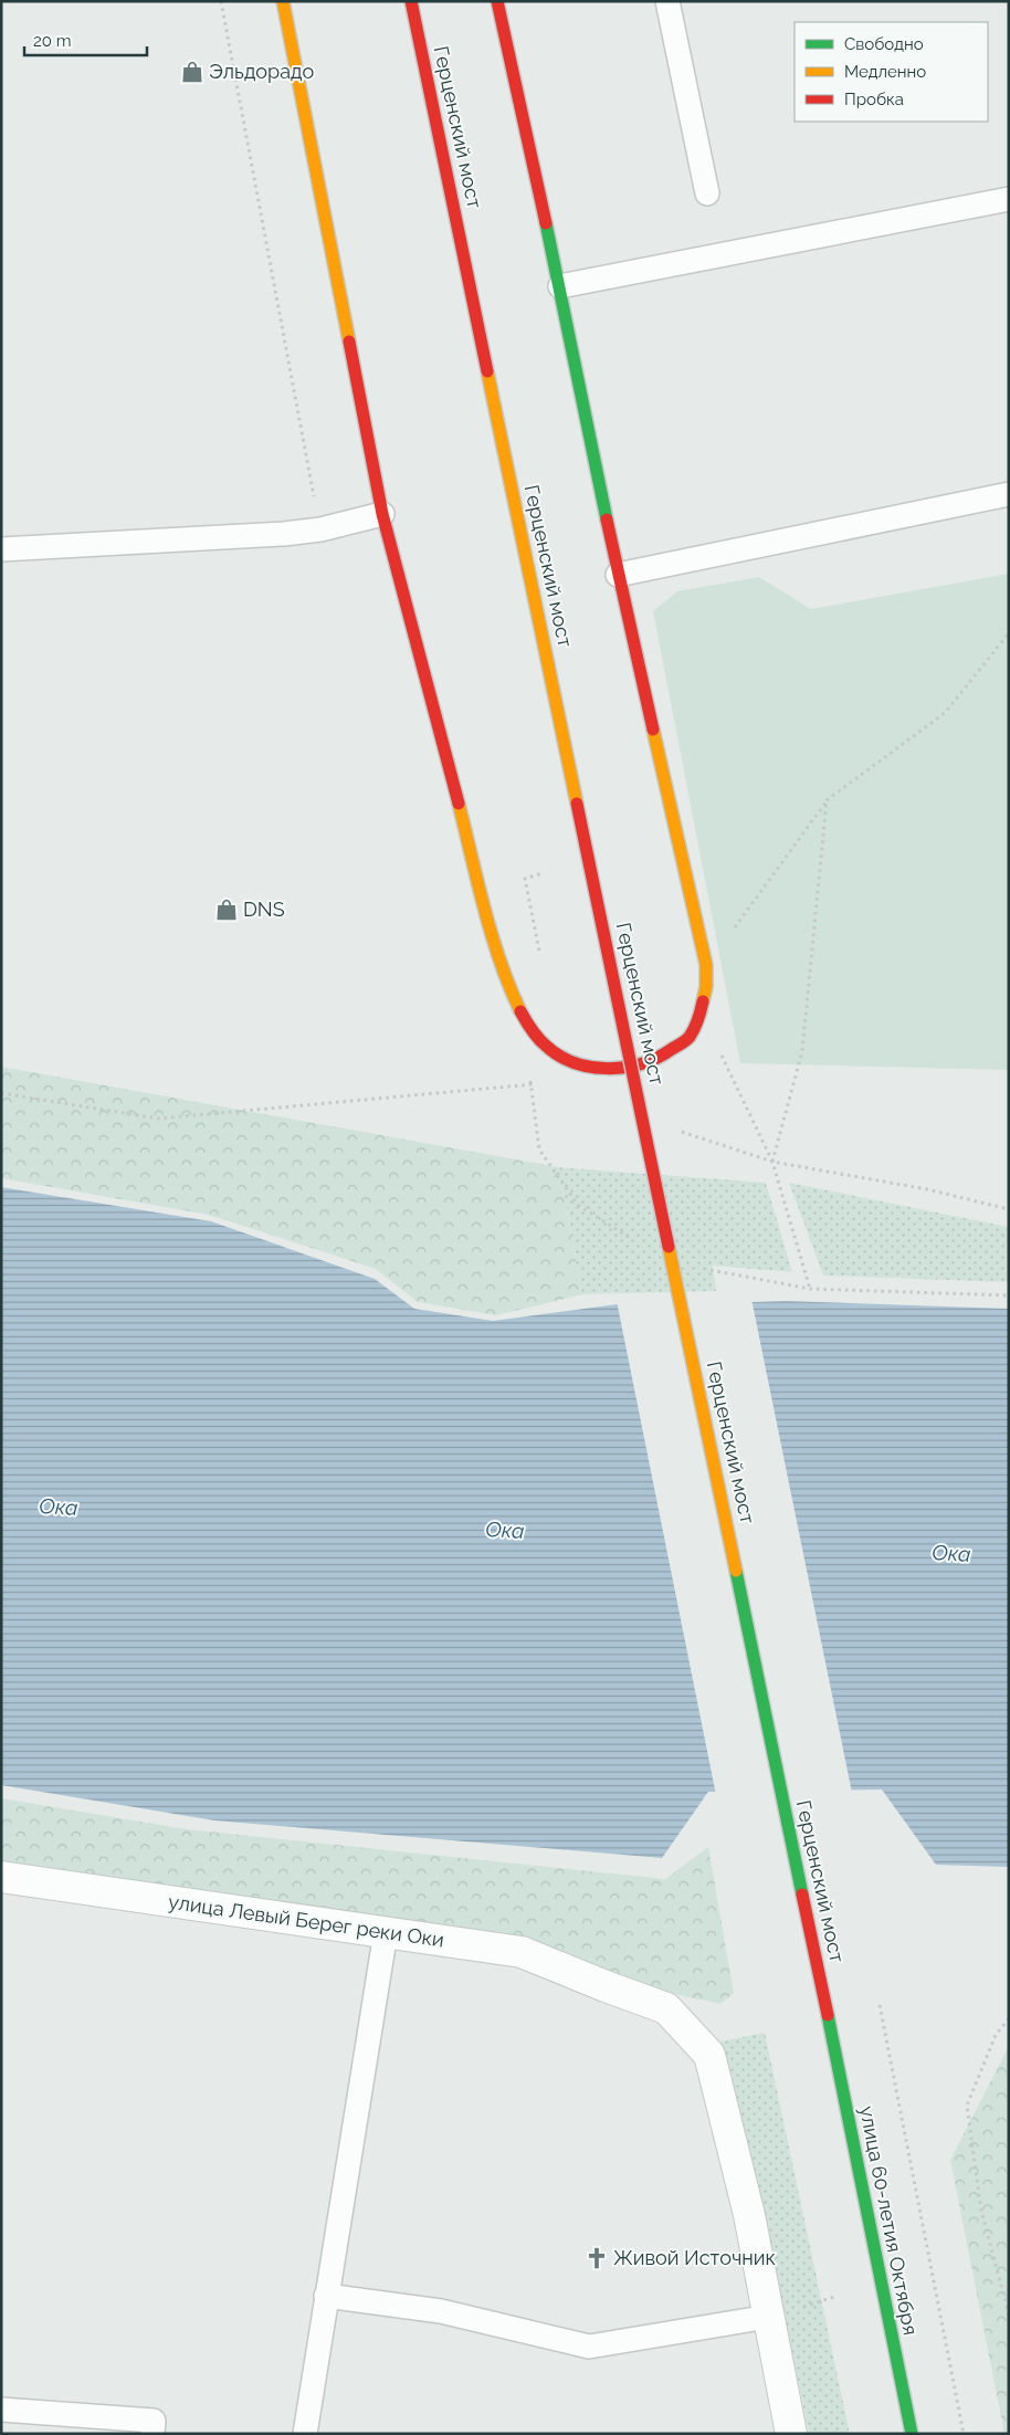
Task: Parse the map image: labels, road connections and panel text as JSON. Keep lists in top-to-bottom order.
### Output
{
  "streets": {
    "main road": ["Герценский мост", "улица 60-летия Октября"],
    "street": ["улица Левый Берег реки Оки"]
  },
  "crossings": [
    ["Герценский мост", "улица 60-летия Октября"]
  ],
  "water": ["Ока"],
  "places": {
    "shop": ["Эльдорадо", "DNS"],
    "church": ["Живой Источник"]
  },
  "legend": ["Свободно", "Медленно", "Пробка"],
  "scale_bar": "20 m"
}
